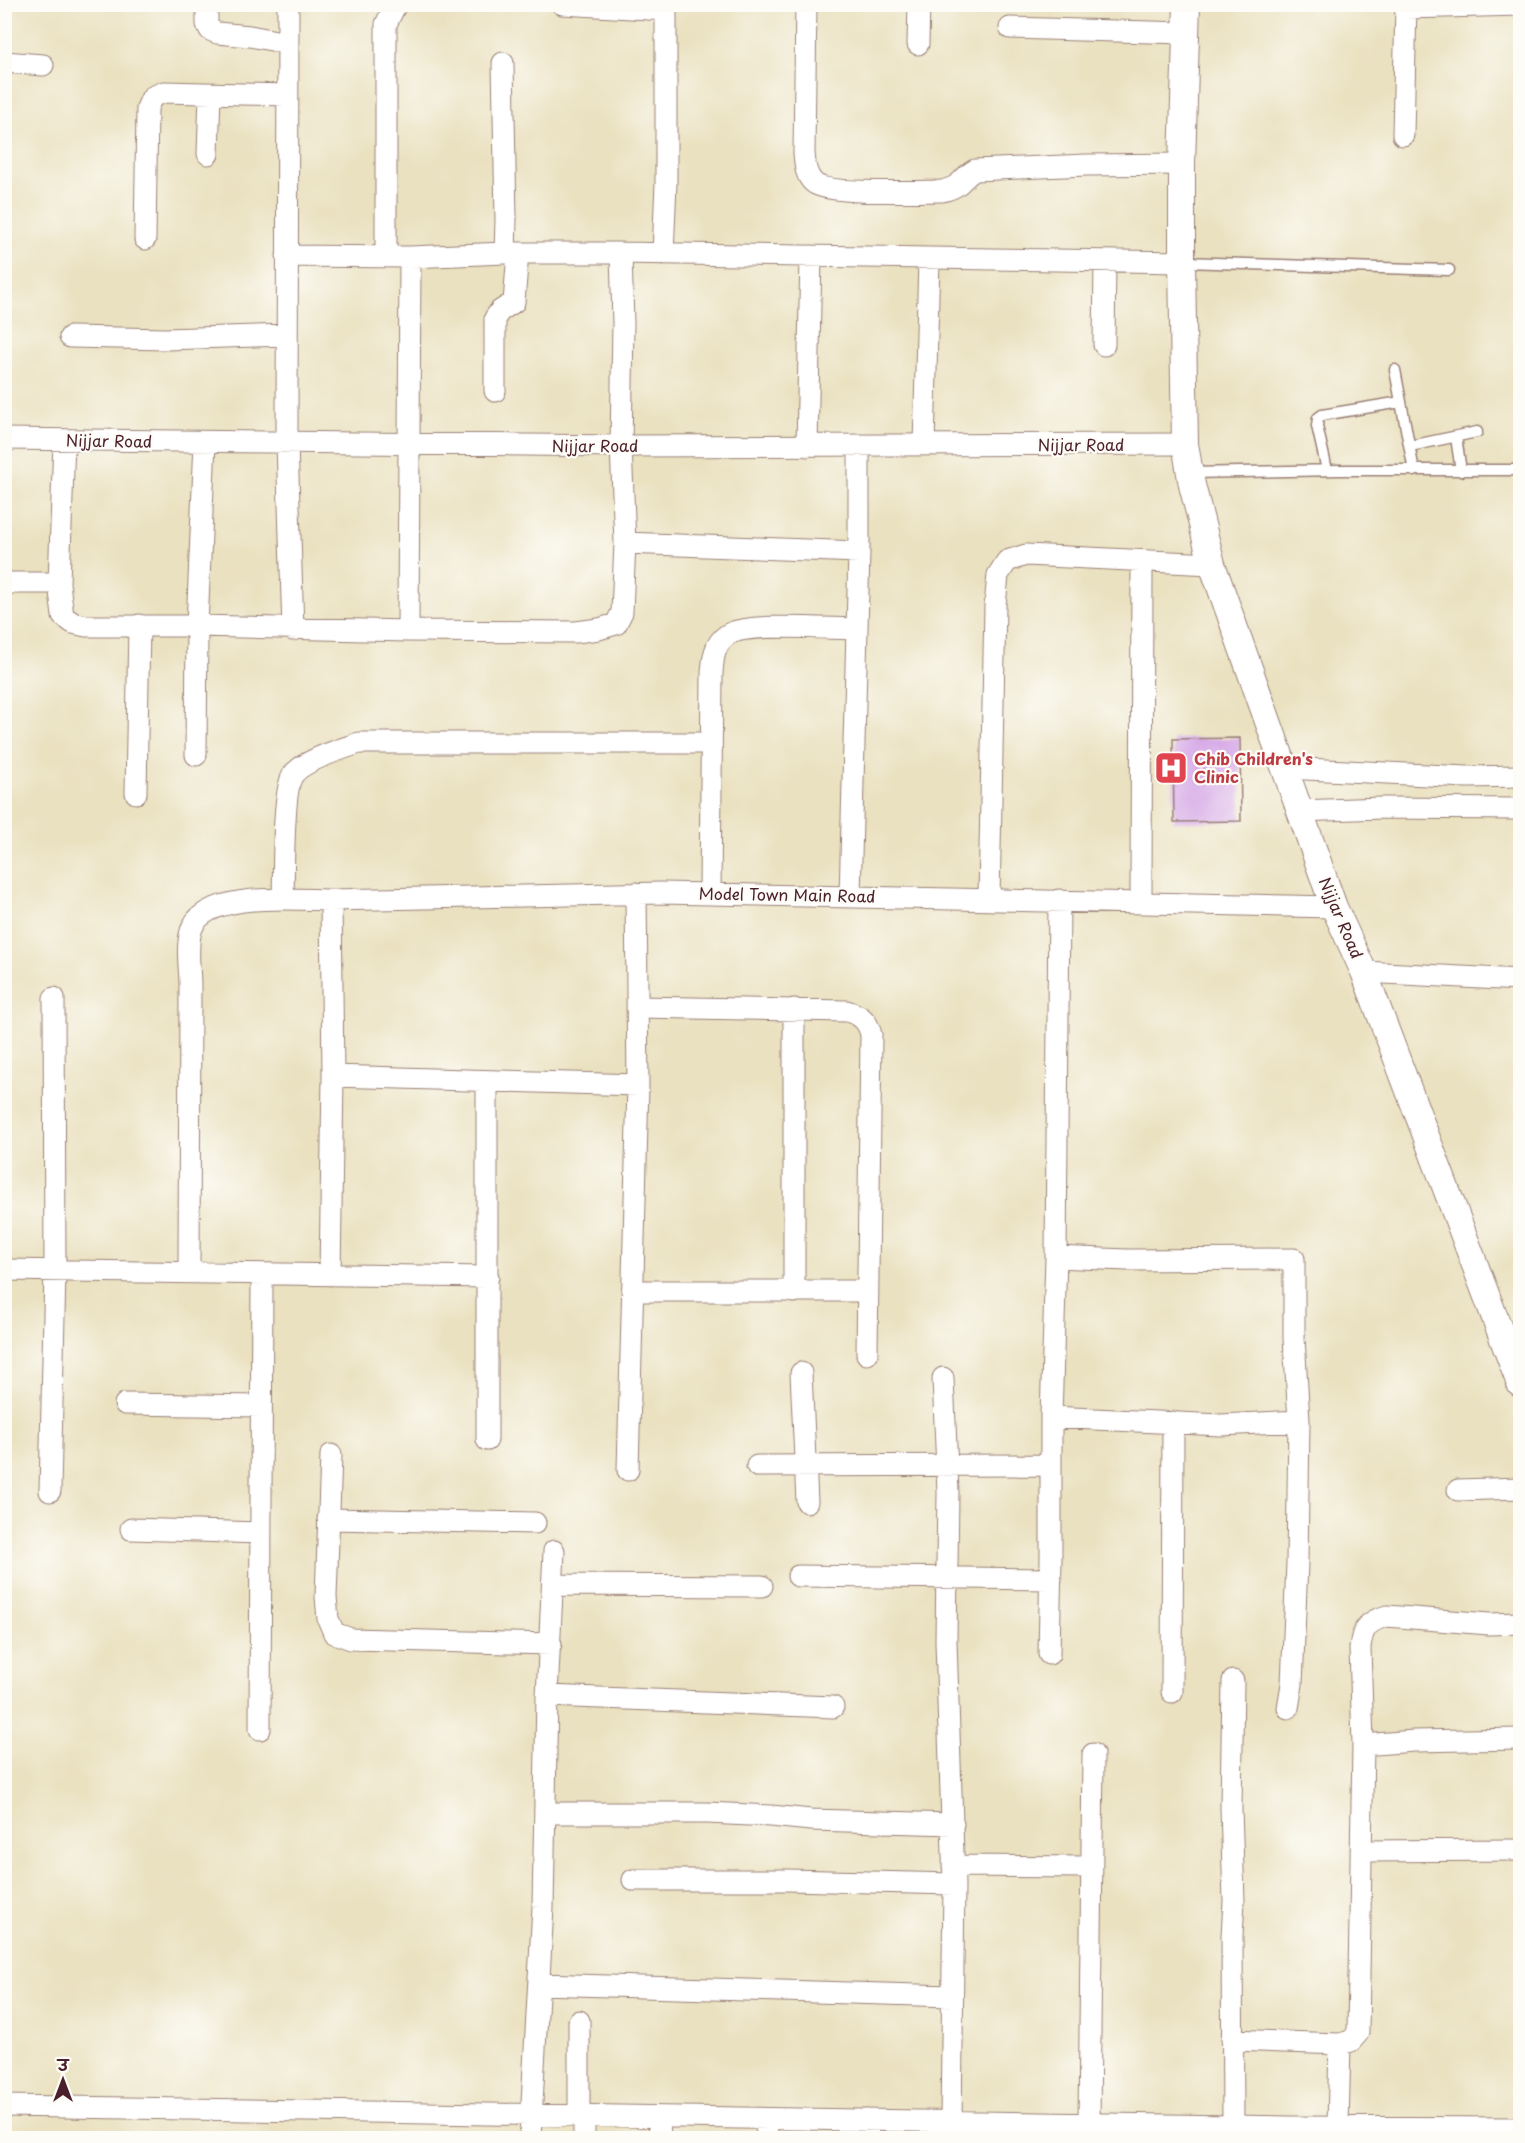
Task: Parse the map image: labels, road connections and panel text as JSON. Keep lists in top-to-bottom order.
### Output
{
  "streets": {
    "street": ["Nijjar Road", "Model Town Main Road"]
  },
  "crossings": [
    ["Nijjar Road", "Model Town Main Road"]
  ],
  "places": {
    "hospital": ["Chib Children's Clinic"]
  },
  "north": "top"
}
